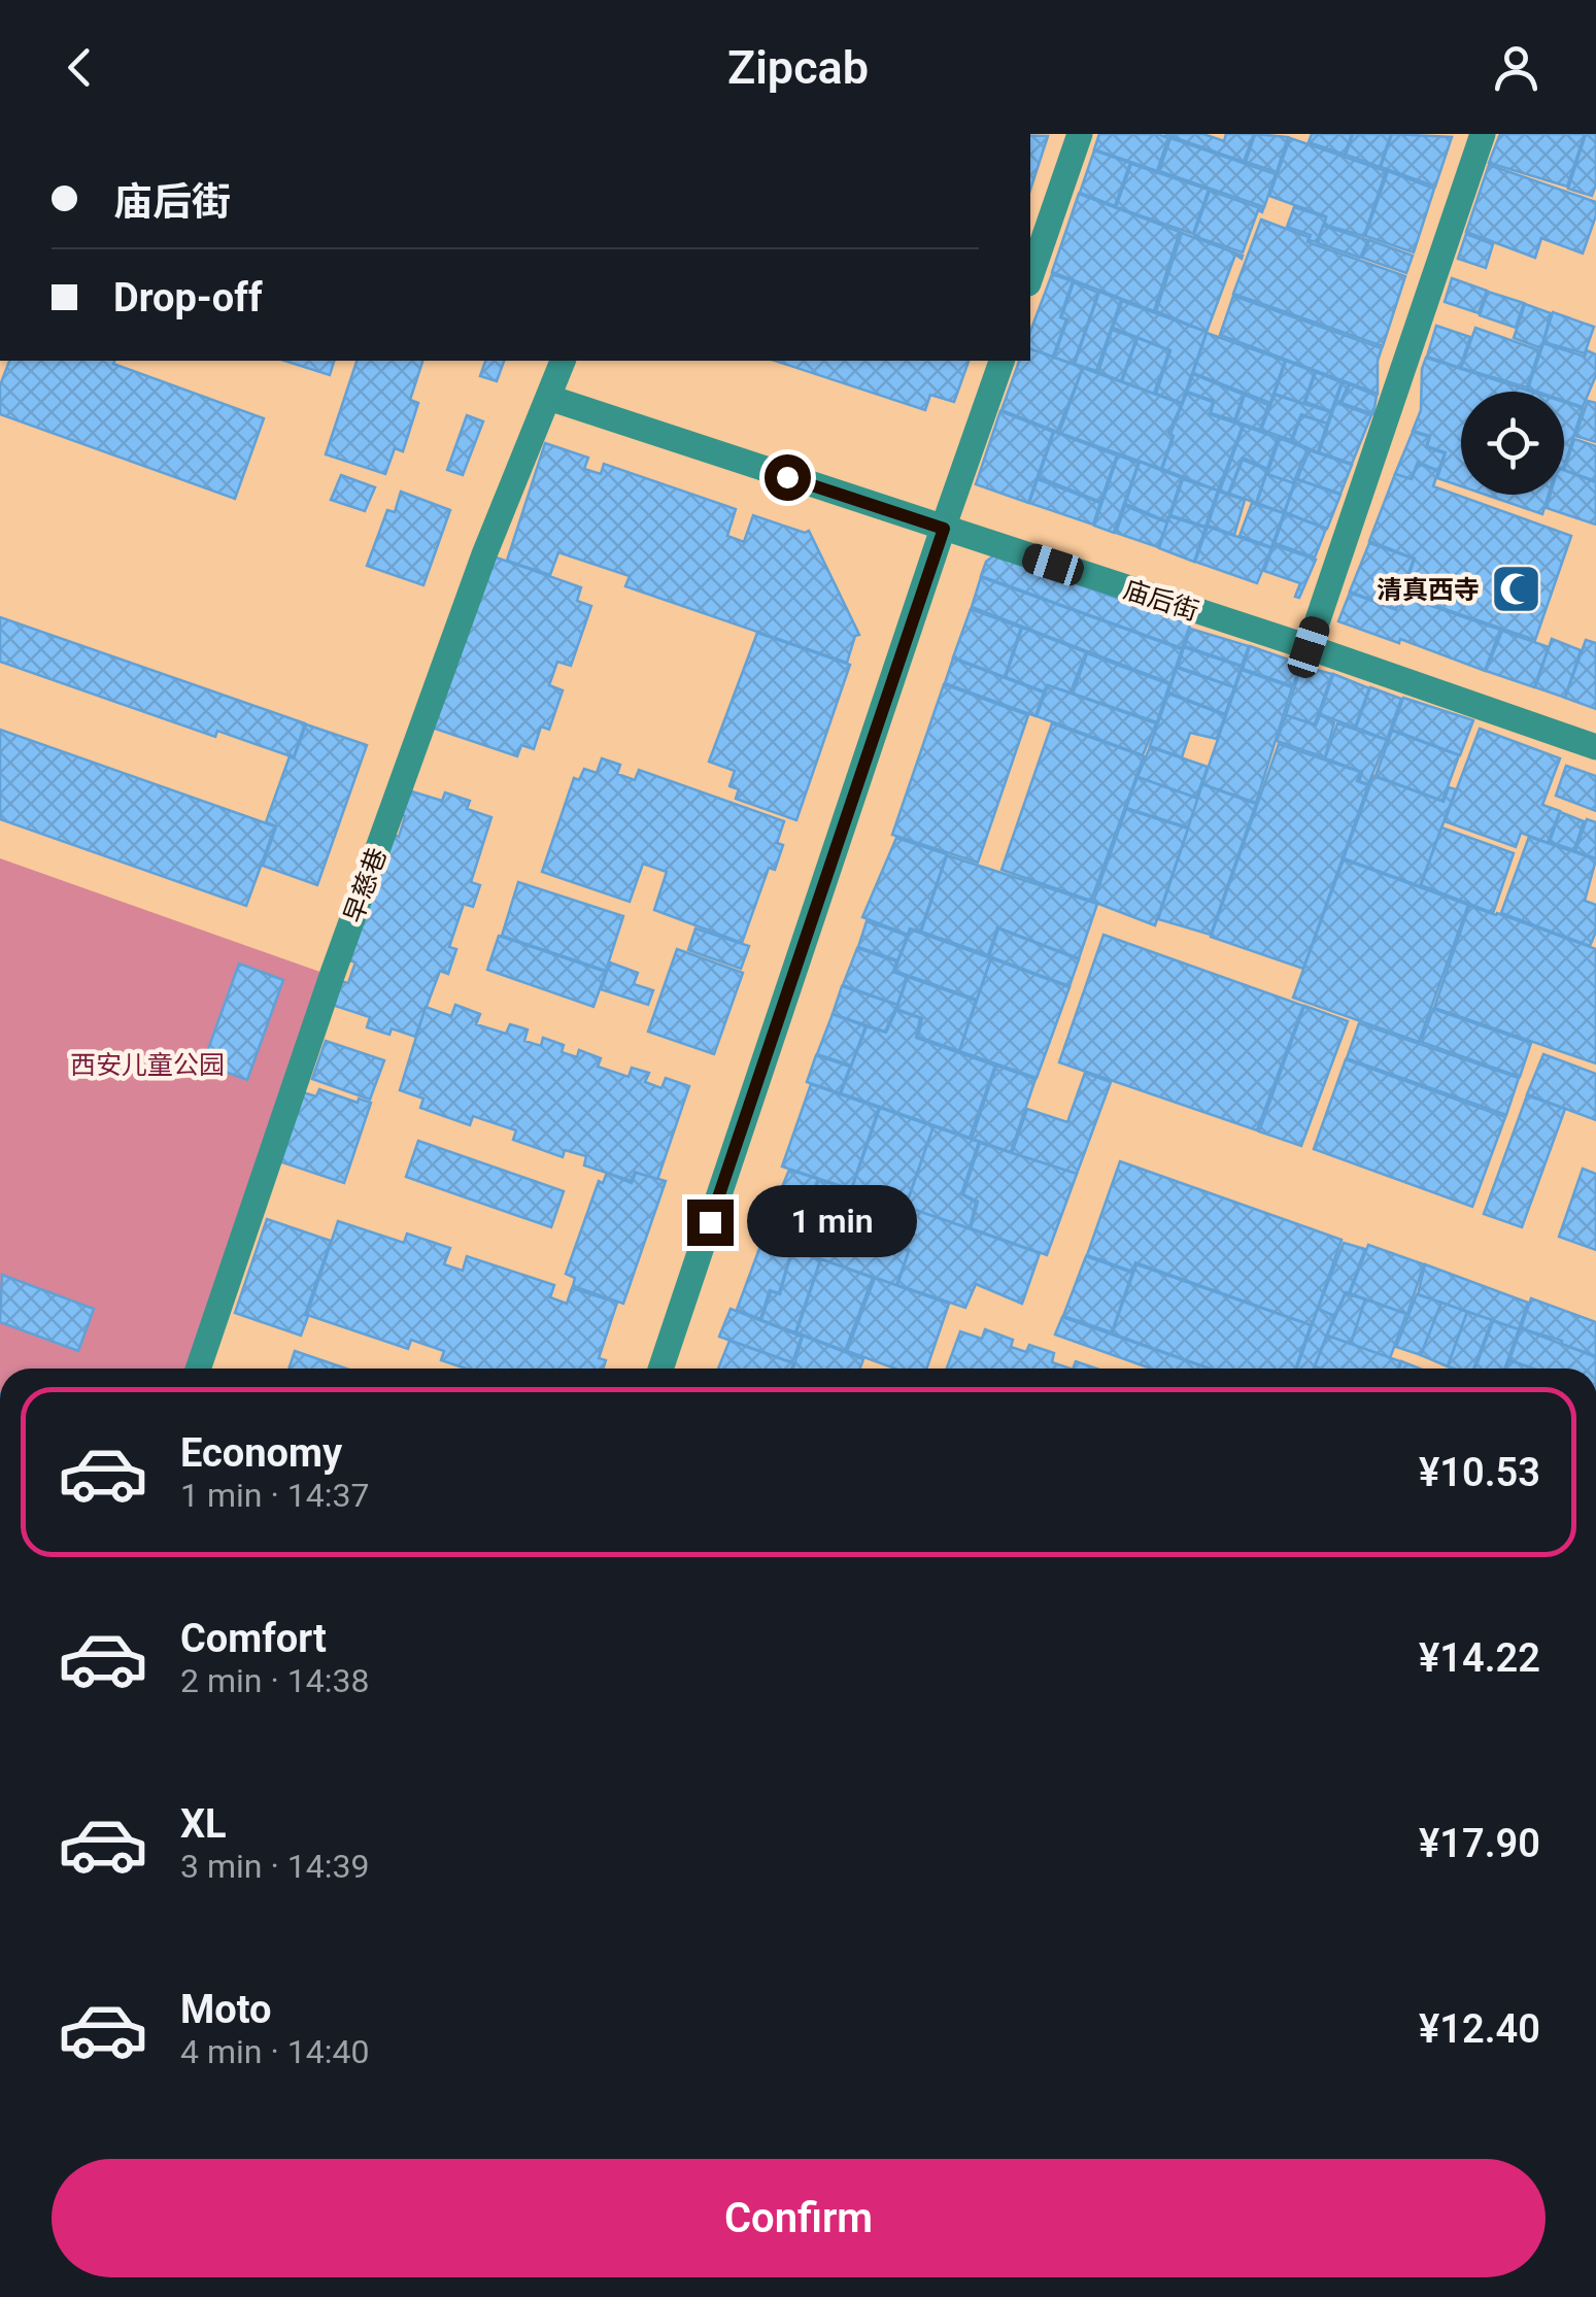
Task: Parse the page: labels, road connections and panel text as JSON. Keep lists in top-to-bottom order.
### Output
{
  "streets": {
    "street": ["庙后街", "早慈巷"]
  },
  "crossings": [
    ["庙后街", "早慈巷"]
  ],
  "parks": ["西安儿童公园"],
  "places": {
    "mosque": ["清真西寺"]
  },
  "page": {
    "header": "Zipcab",
    "banner": ["庙后街", "Drop-off"],
    "bubble": "1 min",
    "list": [
      {
        "name": "Economy",
        "note": "1 min · 14:37",
        "value": "¥10.53"
      },
      {
        "name": "Comfort",
        "note": "2 min · 14:38",
        "value": "¥14.22"
      },
      {
        "name": "XL",
        "note": "3 min · 14:39",
        "value": "¥17.90"
      },
      {
        "name": "Moto",
        "note": "4 min · 14:40",
        "value": "¥12.40"
      }
    ],
    "buttons": "Confirm"
  }
}
